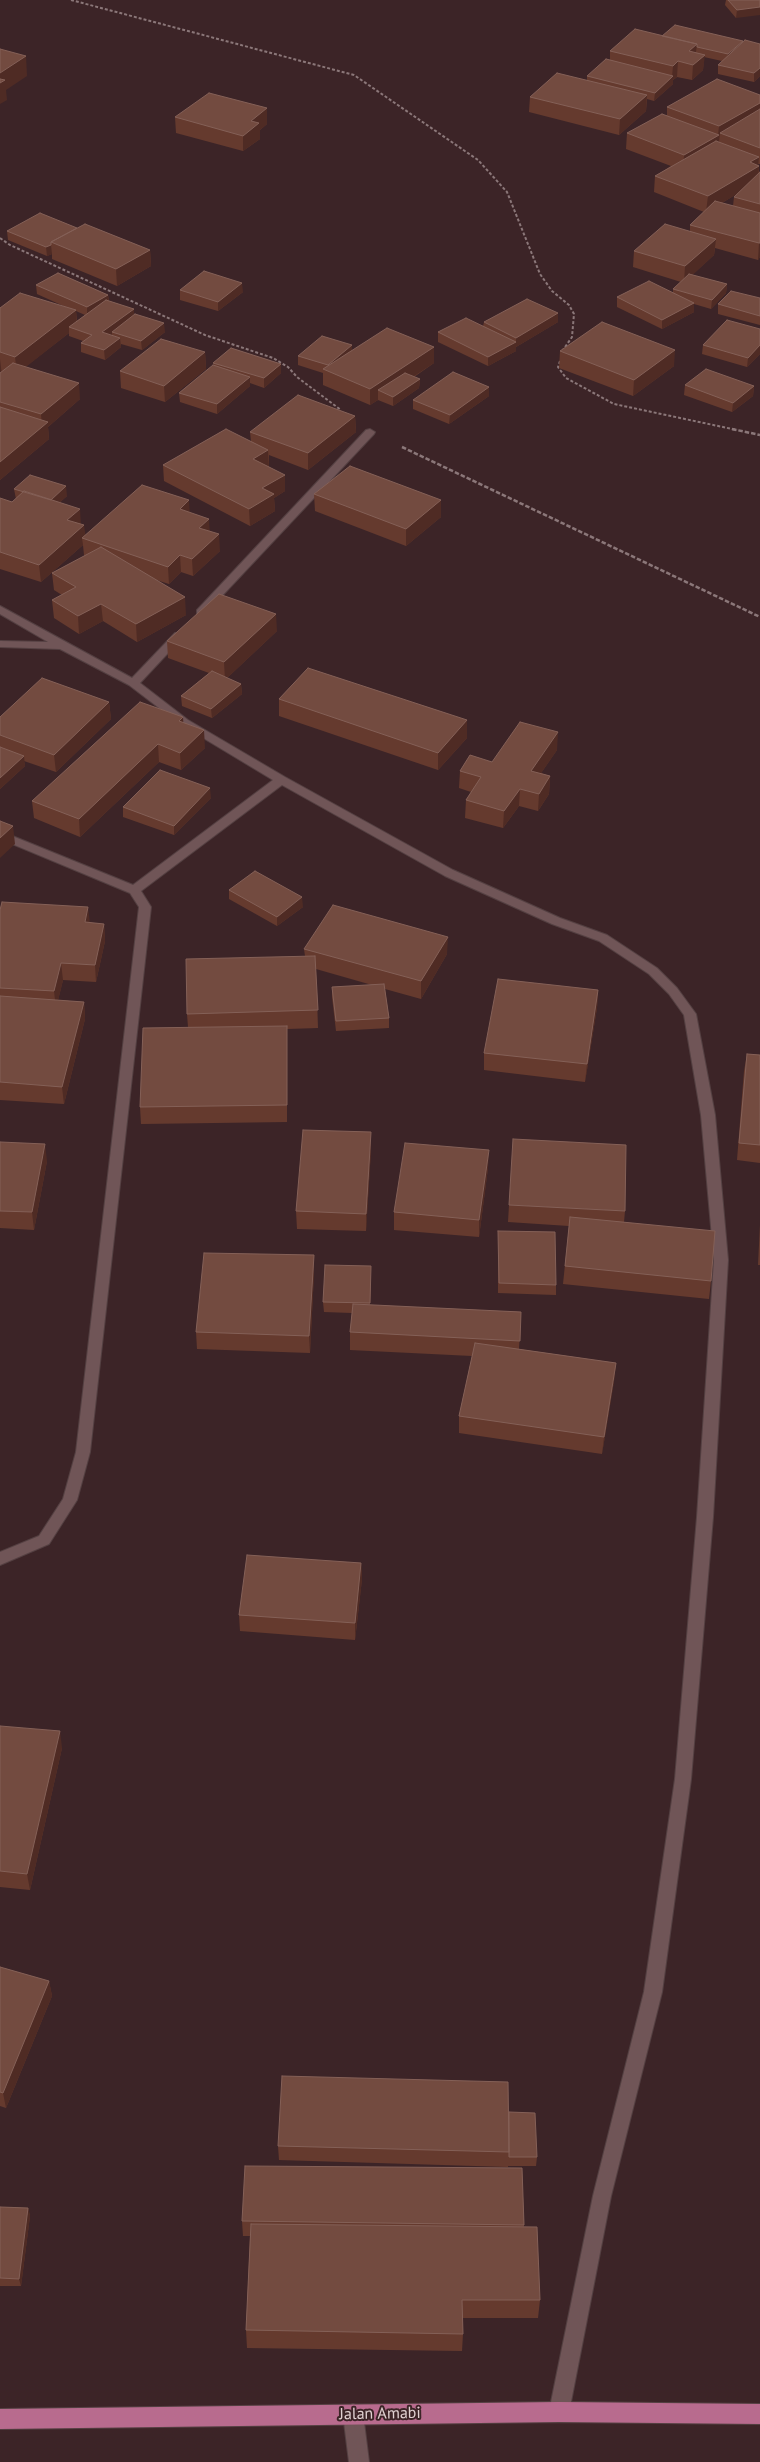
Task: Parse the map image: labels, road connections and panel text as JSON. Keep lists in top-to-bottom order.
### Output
{
  "streets": {
    "main road": ["Jalan Amabi"]
  }
}
